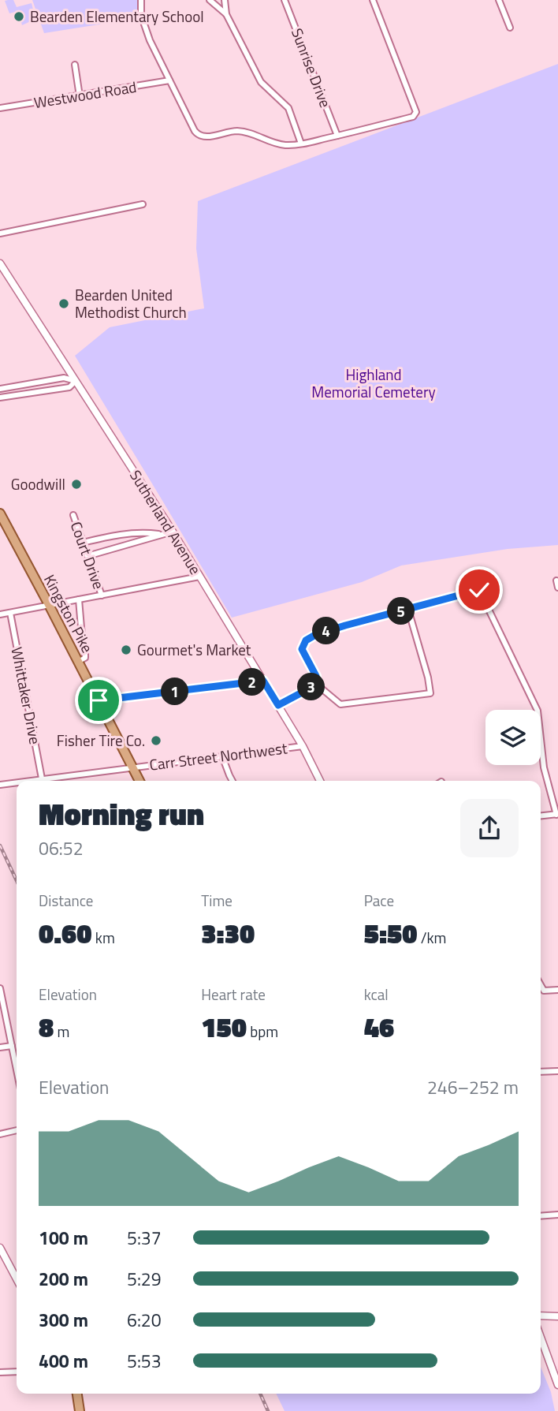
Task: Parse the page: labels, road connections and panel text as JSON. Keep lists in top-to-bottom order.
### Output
{
  "streets": {
    "main road": ["Kingston Pike"],
    "street": [
      "Sunrise Drive",
      "Westwood Road",
      "Sutherland Avenue",
      "Court Drive",
      "Whittaker Drive",
      "Carr Street Northwest"
    ]
  },
  "crossings": [
    ["Sutherland Avenue", "Carr Street Northwest"],
    ["Kingston Pike", "Carr Street Northwest"],
    ["Whittaker Drive", "Carr Street Northwest"]
  ],
  "parks": ["Highland Memorial Cemetery"],
  "places": [
    "Bearden Elementary School",
    "Bearden United Methodist Church",
    "Goodwill",
    "Gourmet's Market",
    "Fisher Tire Co."
  ],
  "page": {
    "pins": [
      "5",
      "4",
      "2",
      "3",
      "1"
    ],
    "heading": ["Morning run", "06:52"],
    "stats": [
      ["Distance", "0.60 km"],
      ["Time", "3:30"],
      ["Pace", "5:50 /km"],
      ["Elevation", "8 m"],
      ["Heart rate", "150 bpm"],
      ["kcal", "46"]
    ],
    "chart": ["Elevation", "246–252 m"],
    "list": [
      {
        "name": "100 m",
        "note": "5:37"
      },
      {
        "name": "200 m",
        "note": "5:29"
      },
      {
        "name": "300 m",
        "note": "6:20"
      },
      {
        "name": "400 m",
        "note": "5:53"
      }
    ]
  }
}
